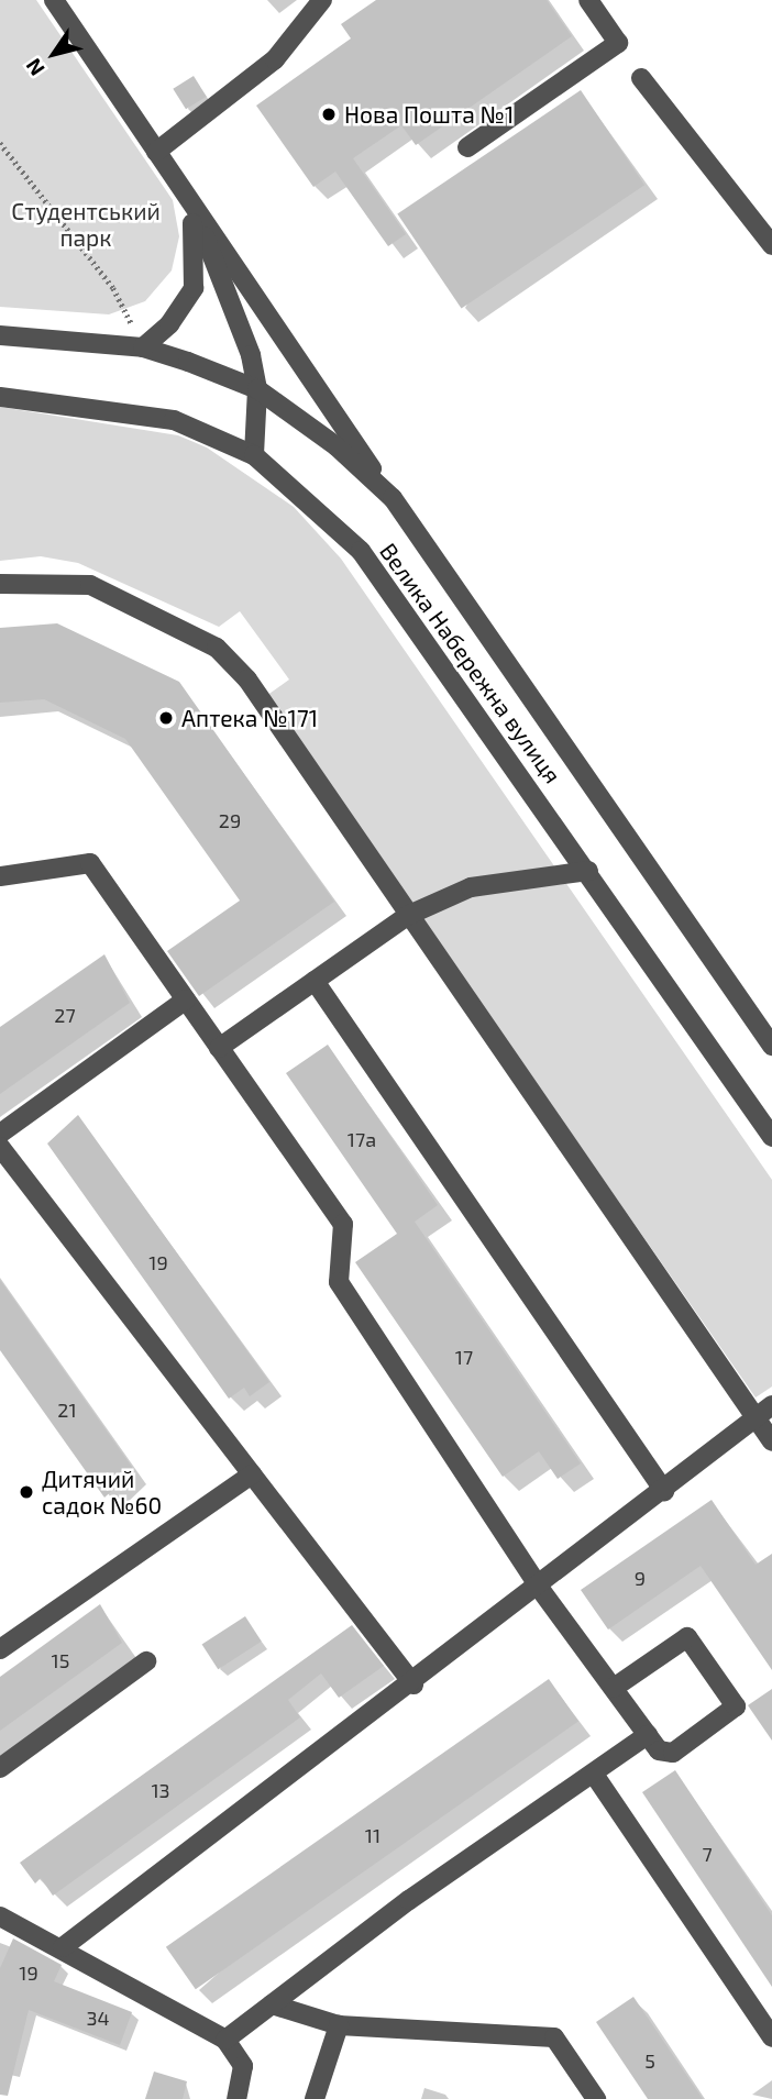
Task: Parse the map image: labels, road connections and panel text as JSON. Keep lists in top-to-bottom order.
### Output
{
  "streets": {
    "street": ["Велика Набережна вулиця"]
  },
  "parks": ["Студентський парк"],
  "places": ["Нова Пошта №1", "Аптека №171", "Дитячий садок №60"],
  "house_numbers": [
    "29",
    "27",
    "17а",
    "19",
    "17",
    "21",
    "9",
    "15",
    "13",
    "11",
    "7",
    "19",
    "34",
    "5"
  ],
  "north": "bottom left"
}
